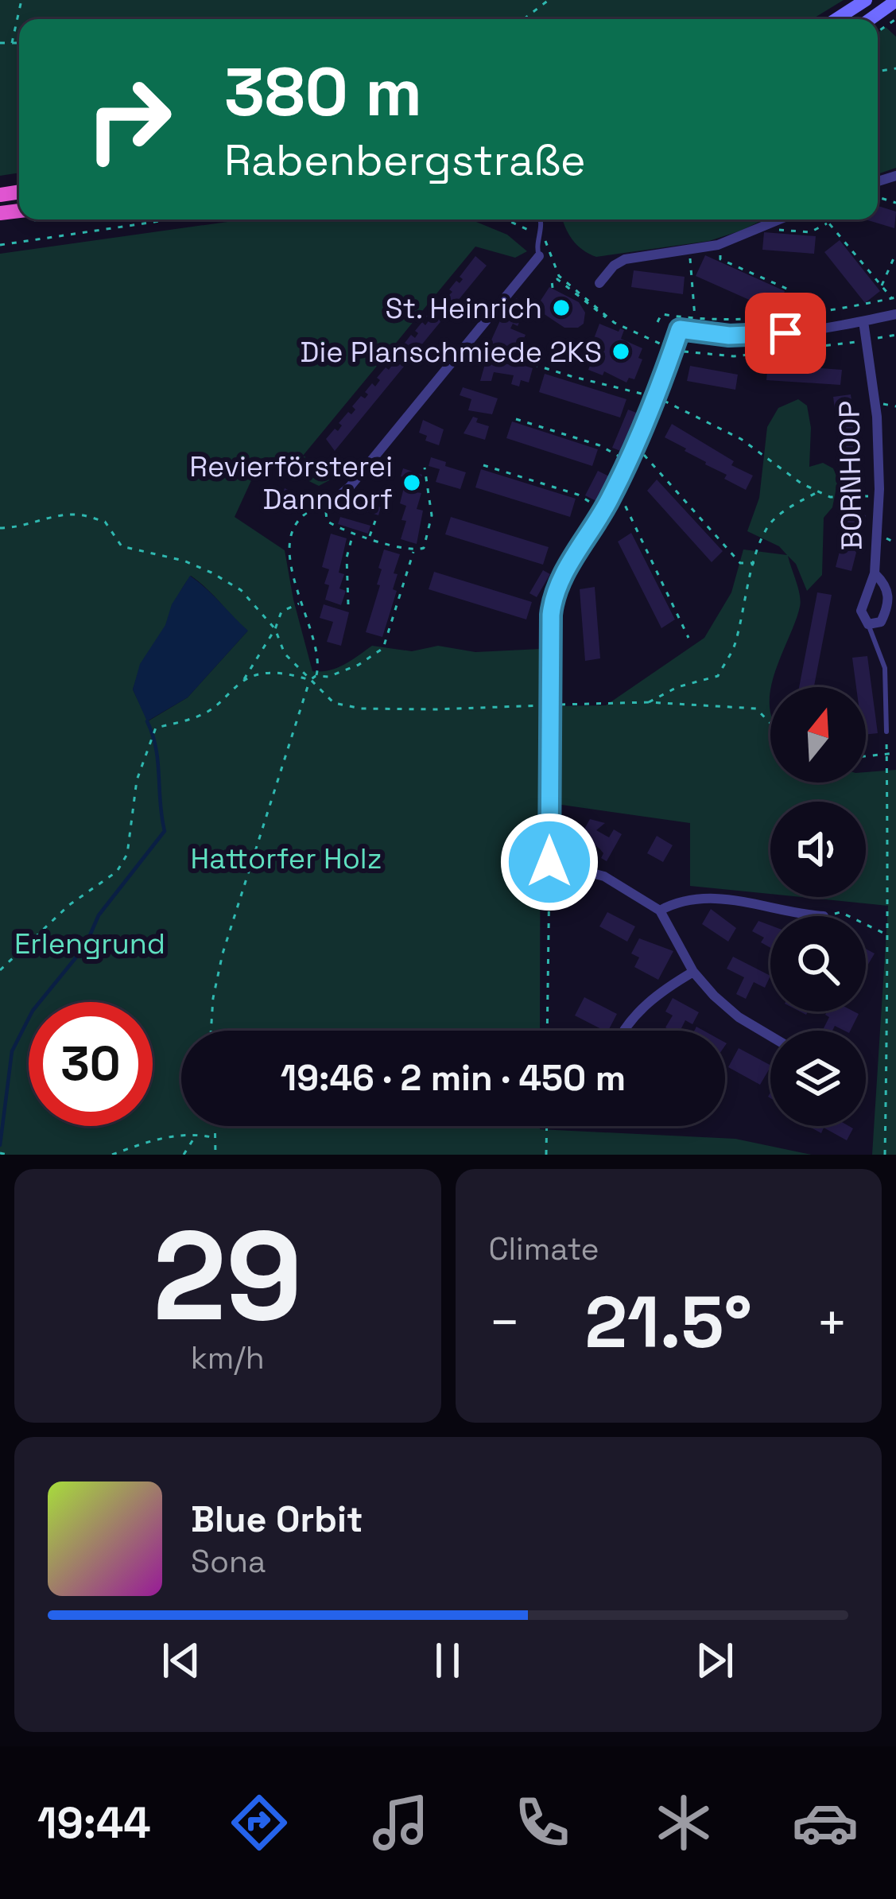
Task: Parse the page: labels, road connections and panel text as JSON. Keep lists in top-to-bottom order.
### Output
{
  "streets": {
    "street": ["BORNHOOP"]
  },
  "parks": ["Hattorfer Holz", "Erlengrund"],
  "places": ["St. Heinrich", "Die Planschmiede 2KS", "Revierförsterei Danndorf"],
  "north": "top",
  "page": {
    "turn": ["380 m", "Rabenbergstraße"],
    "limit": "30",
    "trip": "19:46 · 2 min · 450 m",
    "tile": [
      ["29", "km/h"],
      "Climate"
    ],
    "heat": ["−", "21.5°", "+"],
    "song": ["Blue Orbit", "Sona"],
    "tabs": "19:44"
  }
}
